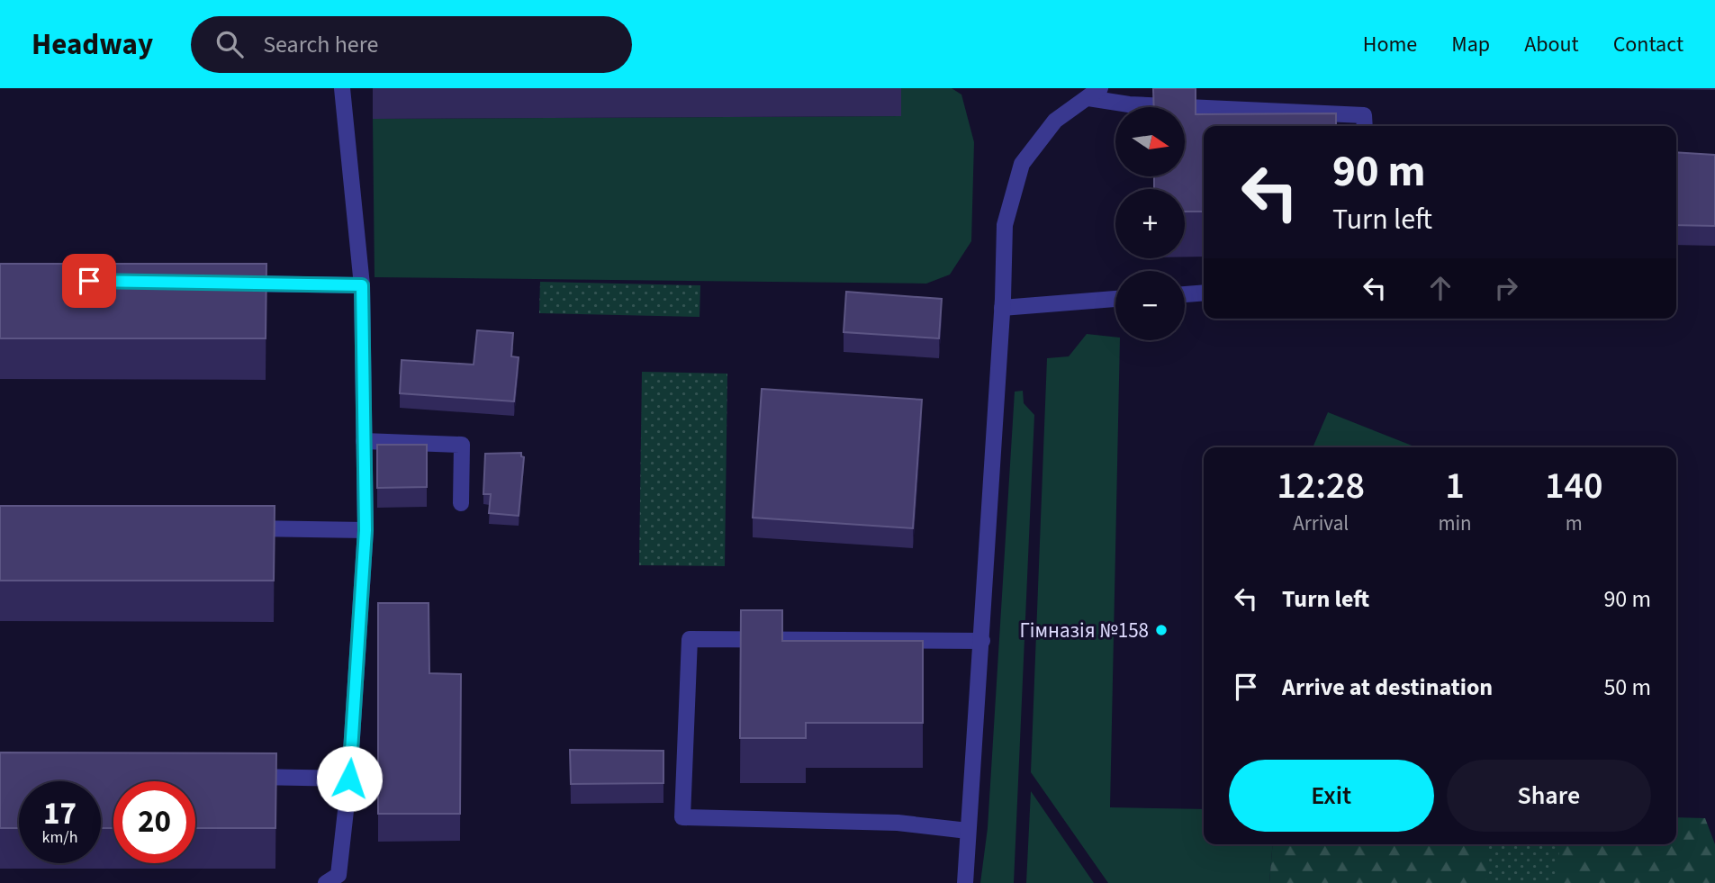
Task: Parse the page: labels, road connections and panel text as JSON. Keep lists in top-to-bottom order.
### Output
{
  "places": ["Гімназія №158"],
  "north": "right",
  "page": {
    "header": "Headway",
    "search": "Search here",
    "nav": [
      "Home",
      "Map",
      "About",
      "Contact"
    ],
    "map_buttons": ["+", "−"],
    "turn": ["90 m", "Turn left"],
    "eta": [
      "12:28",
      "Arrival",
      "1",
      "min",
      "140",
      "m"
    ],
    "list": [
      {
        "name": "Turn left",
        "value": "90 m"
      },
      {
        "name": "Arrive at destination",
        "value": "50 m"
      }
    ],
    "buttons": ["Exit", "Share"],
    "speed": "17 km/h",
    "limit": "20"
  }
}
